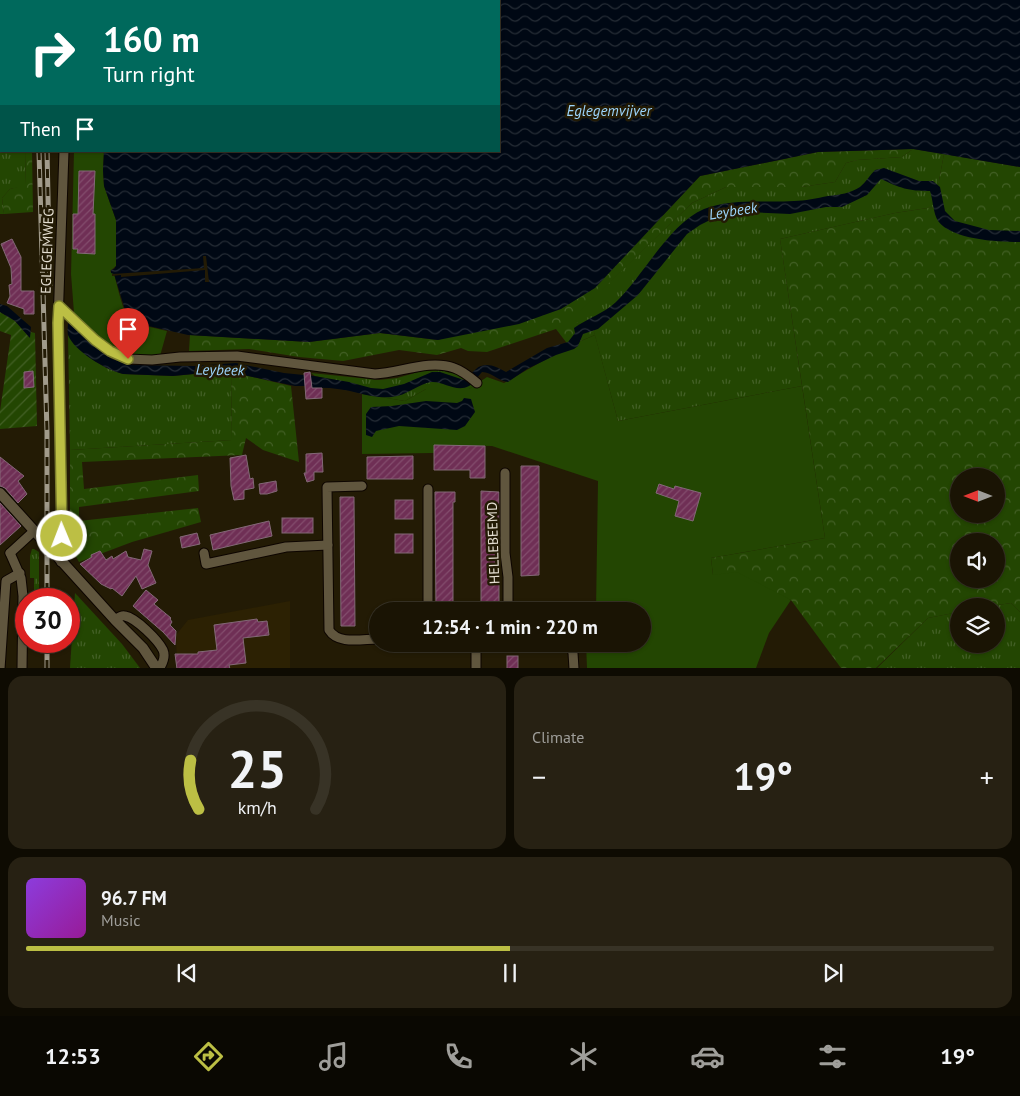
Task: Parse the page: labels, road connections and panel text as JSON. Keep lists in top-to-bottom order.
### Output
{
  "streets": {
    "street": ["EGLEGEMWEG", "HELLEBEEMD"]
  },
  "water": ["Eglegemvijver", "Leybeek"],
  "north": "left",
  "page": {
    "turn": ["160 m", "Turn right"],
    "then": "Then",
    "limit": "30",
    "trip": "12:54 · 1 min · 220 m",
    "tile": "Climate",
    "heat": ["−", "19°", "+"],
    "song": ["96.7 FM", "Music"],
    "tabs": ["12:53", "19°"],
    "gauge": ["25", "km/h"]
  }
}
